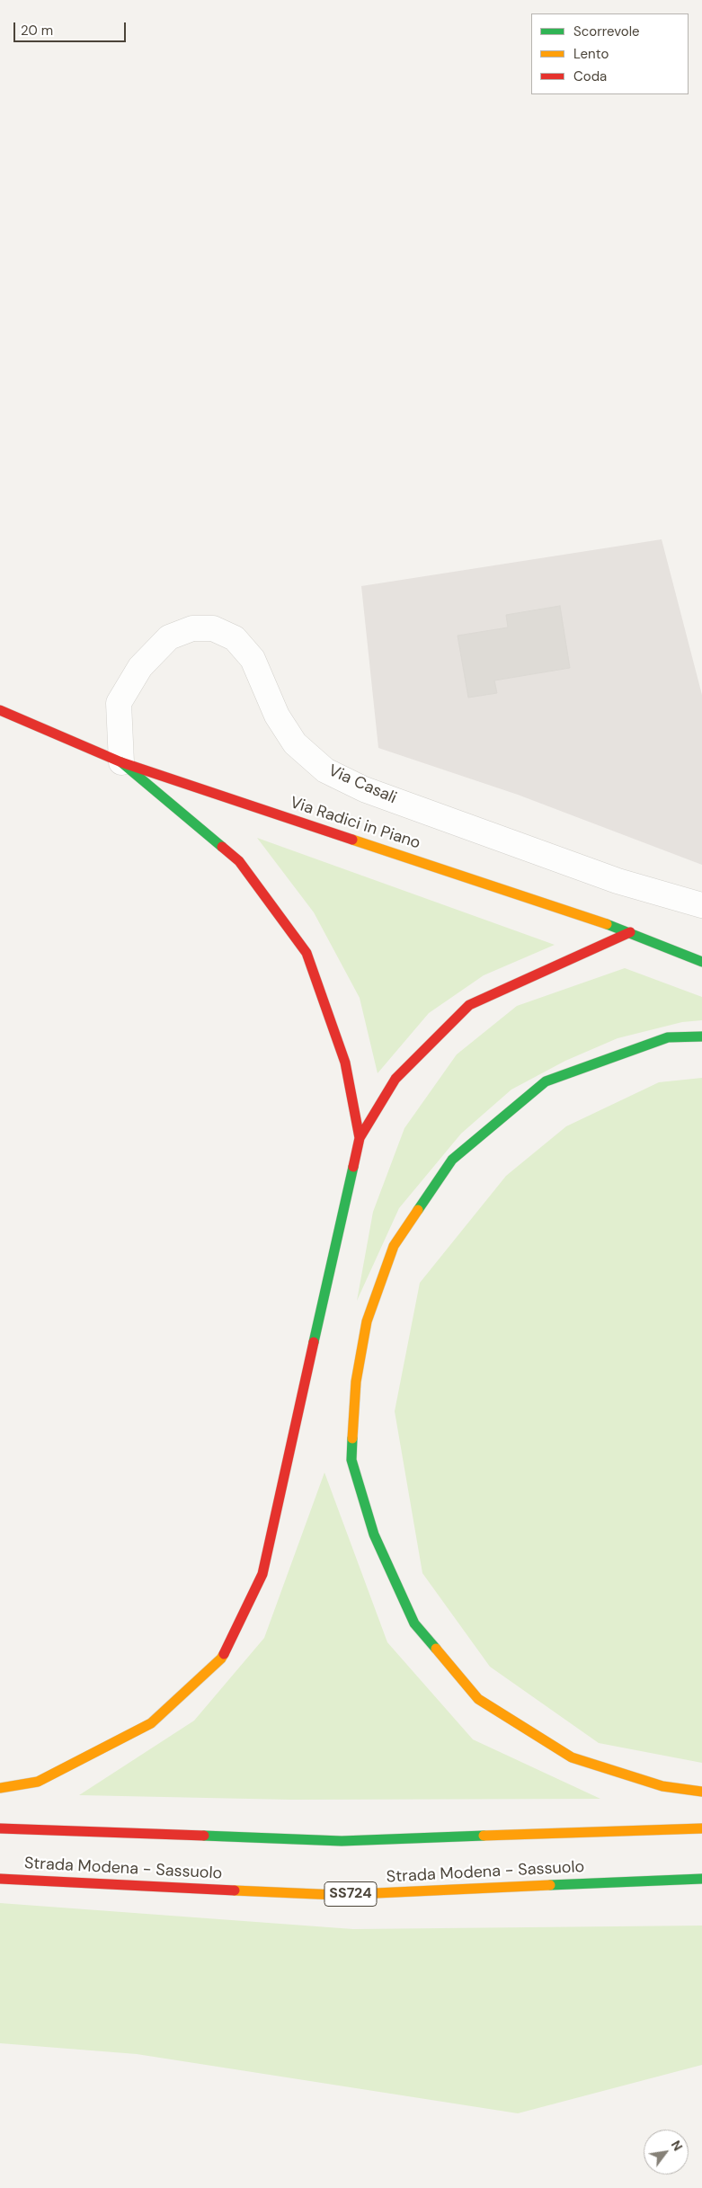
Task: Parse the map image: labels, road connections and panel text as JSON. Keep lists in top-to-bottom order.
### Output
{
  "streets": {
    "main road": ["Via Radici in Piano", "Strada Modena - Sassuolo", "SS724"],
    "street": ["Via Casali"]
  },
  "crossings": [
    ["Via Casali", "Via Radici in Piano"]
  ],
  "legend": ["Scorrevole", "Lento", "Coda"],
  "scale_bar": "20 m",
  "north": "top right"
}
